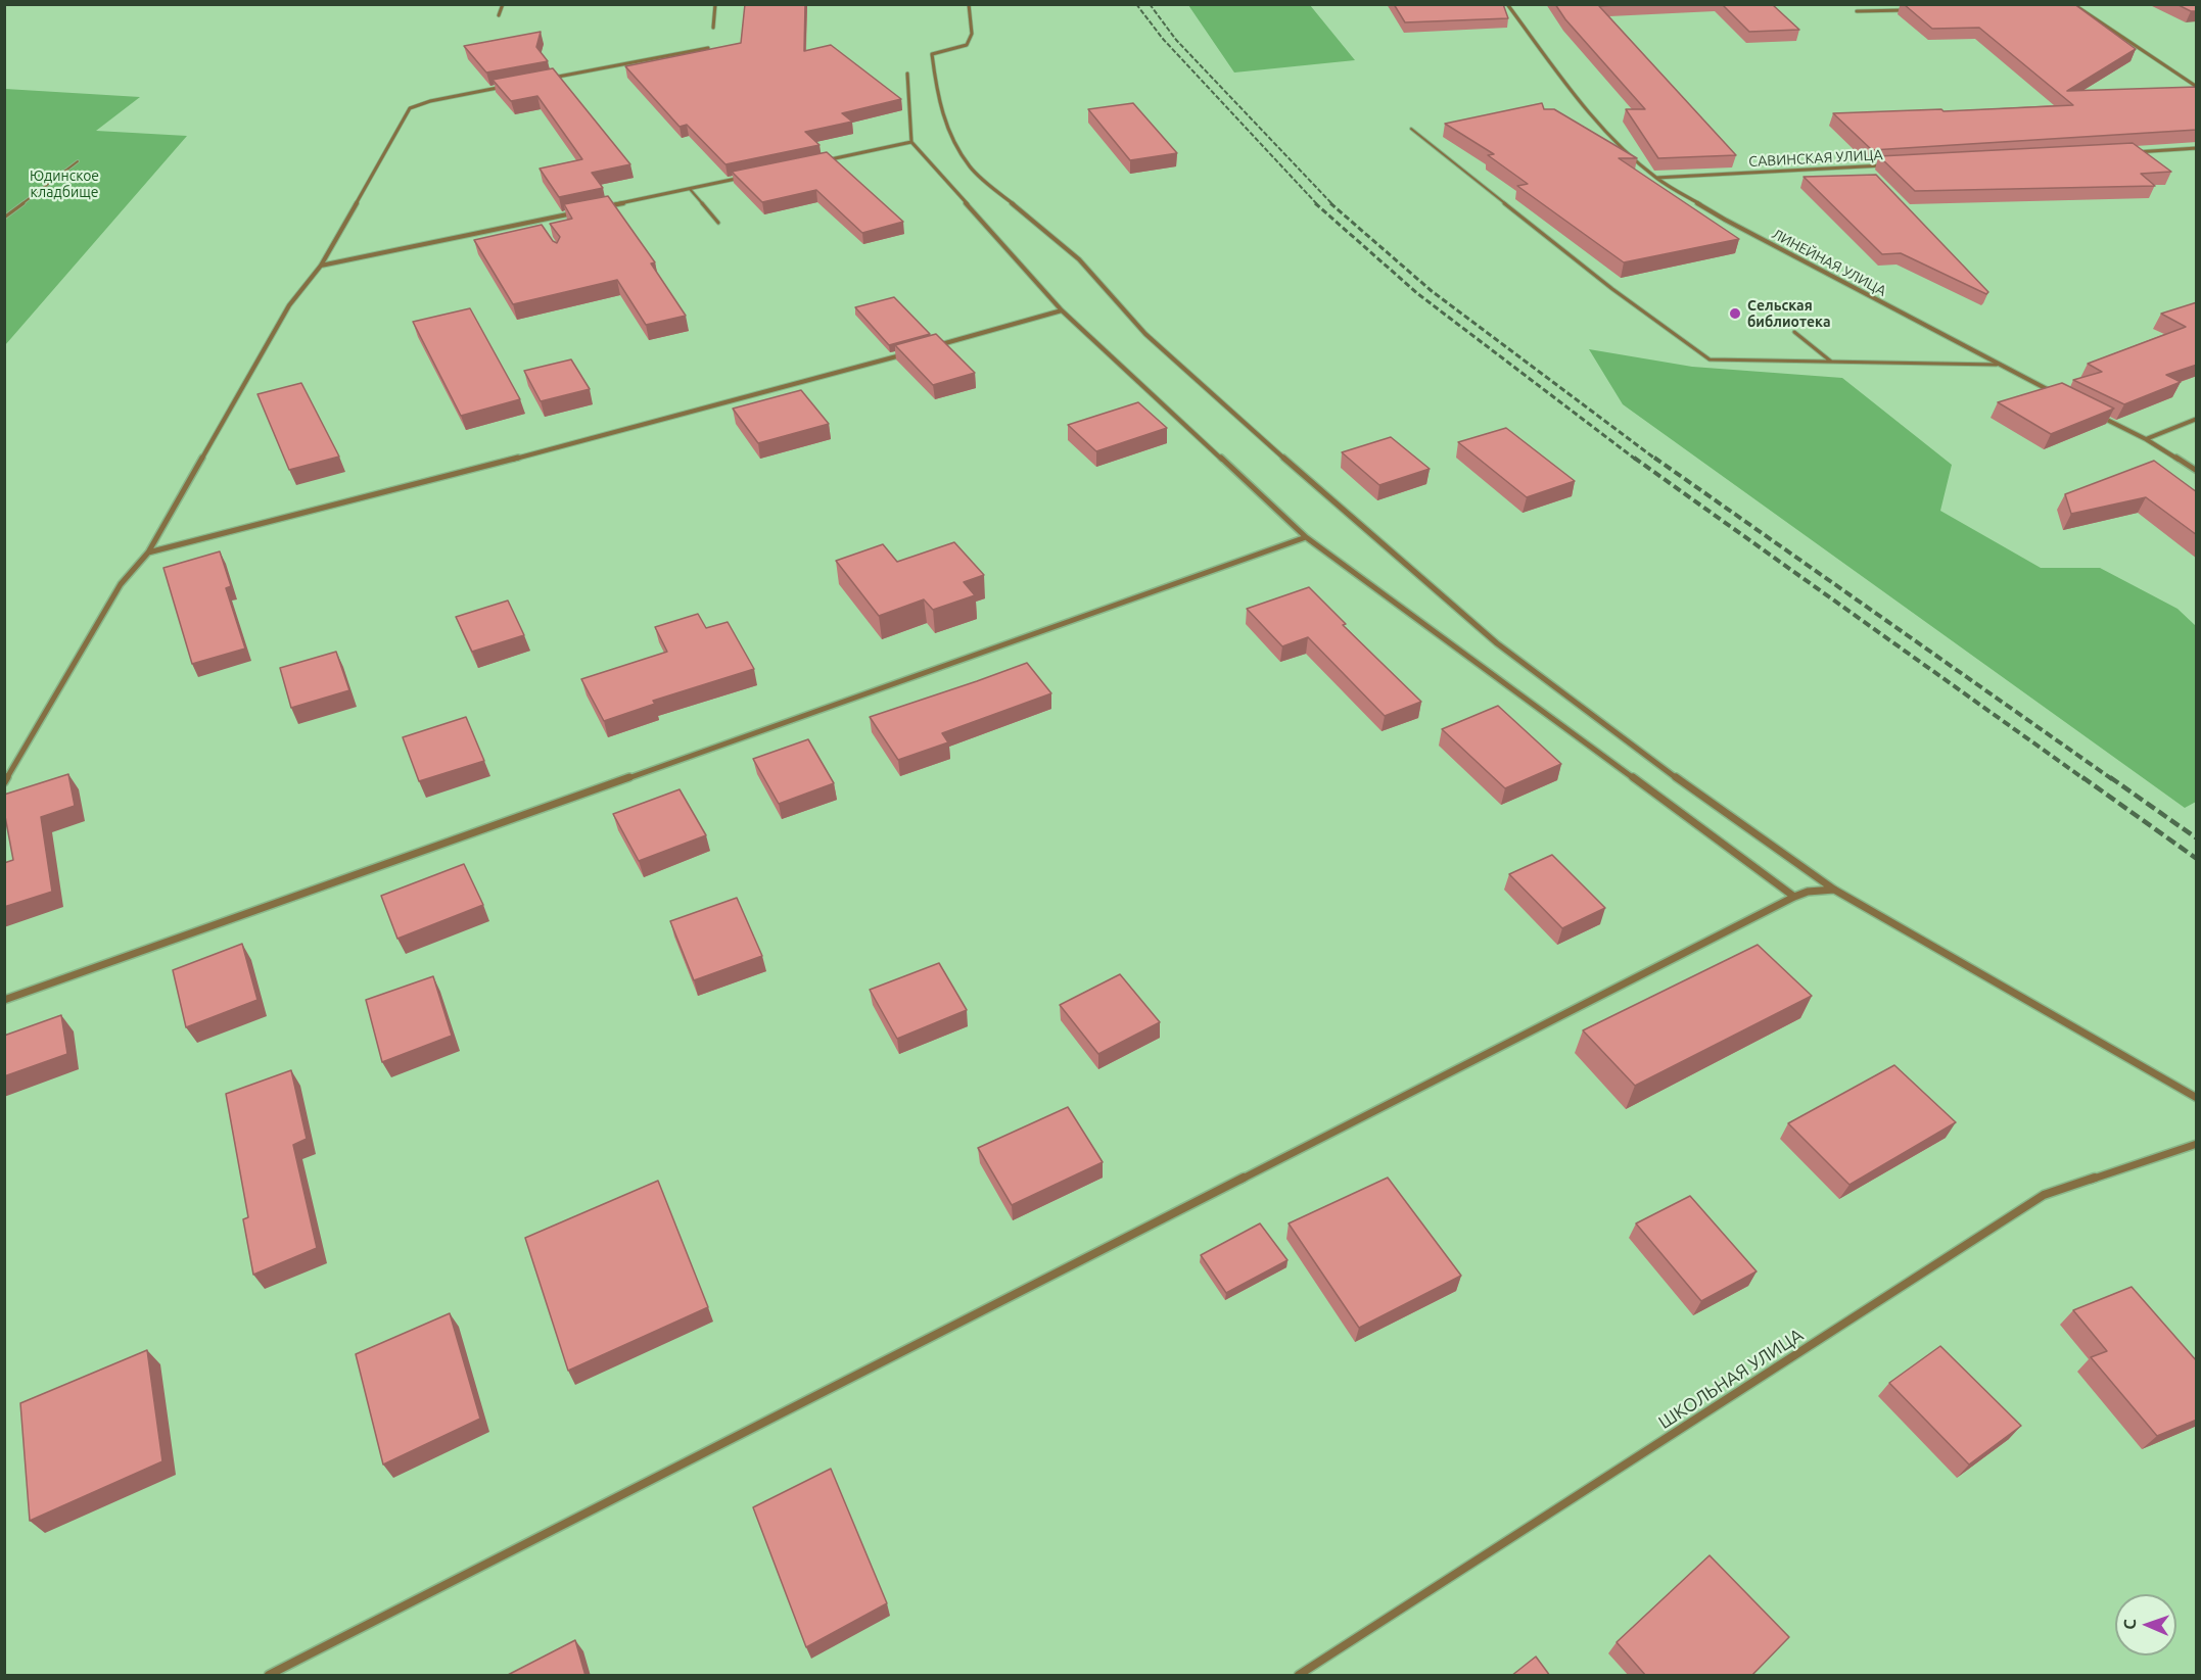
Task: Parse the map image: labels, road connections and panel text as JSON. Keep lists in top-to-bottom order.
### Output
{
  "streets": {
    "street": ["САВИНСКАЯ УЛИЦА", "ЛИНЕЙНАЯ УЛИЦА", "ШКОЛЬНАЯ УЛИЦА"]
  },
  "crossings": [
    ["САВИНСКАЯ УЛИЦА", "ЛИНЕЙНАЯ УЛИЦА"]
  ],
  "parks": ["Юдинское кладбище"],
  "places": ["Сельская библиотека"],
  "north": "left"
}
